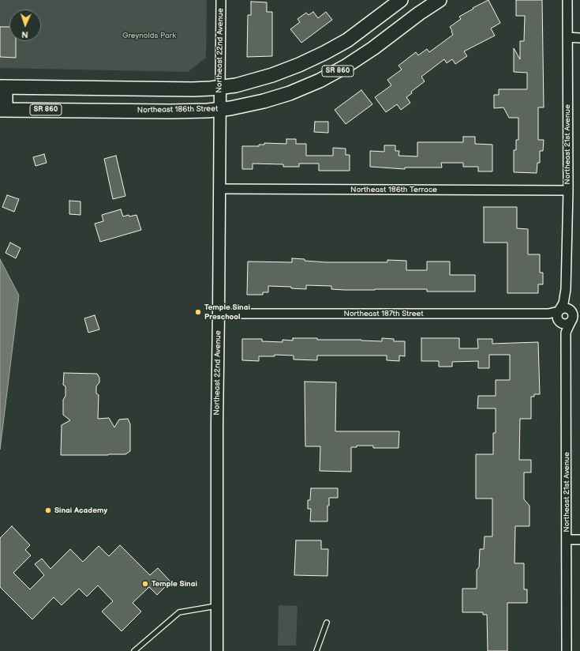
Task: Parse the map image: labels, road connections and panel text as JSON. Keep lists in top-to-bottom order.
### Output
{
  "streets": {
    "main road": ["SR 860", "Northeast 186th Street"],
    "street": [
      "Northeast 22nd Avenue",
      "Northeast 21st Avenue",
      "Northeast 186th Terrace",
      "Northeast 187th Street"
    ]
  },
  "crossings": [
    ["Northeast 22nd Avenue", "SR 860"],
    ["Northeast 22nd Avenue", "Northeast 186th Street"],
    ["Northeast 22nd Avenue", "Northeast 186th Terrace"],
    ["Northeast 22nd Avenue", "Northeast 187th Street"],
    ["Northeast 21st Avenue", "Northeast 186th Terrace"],
    ["Northeast 21st Avenue", "Northeast 187th Street"]
  ],
  "parks": ["Greynolds Park"],
  "places": ["Temple Sinai Preschool", "Sinai Academy", "Temple Sinai"],
  "north": "bottom"
}
